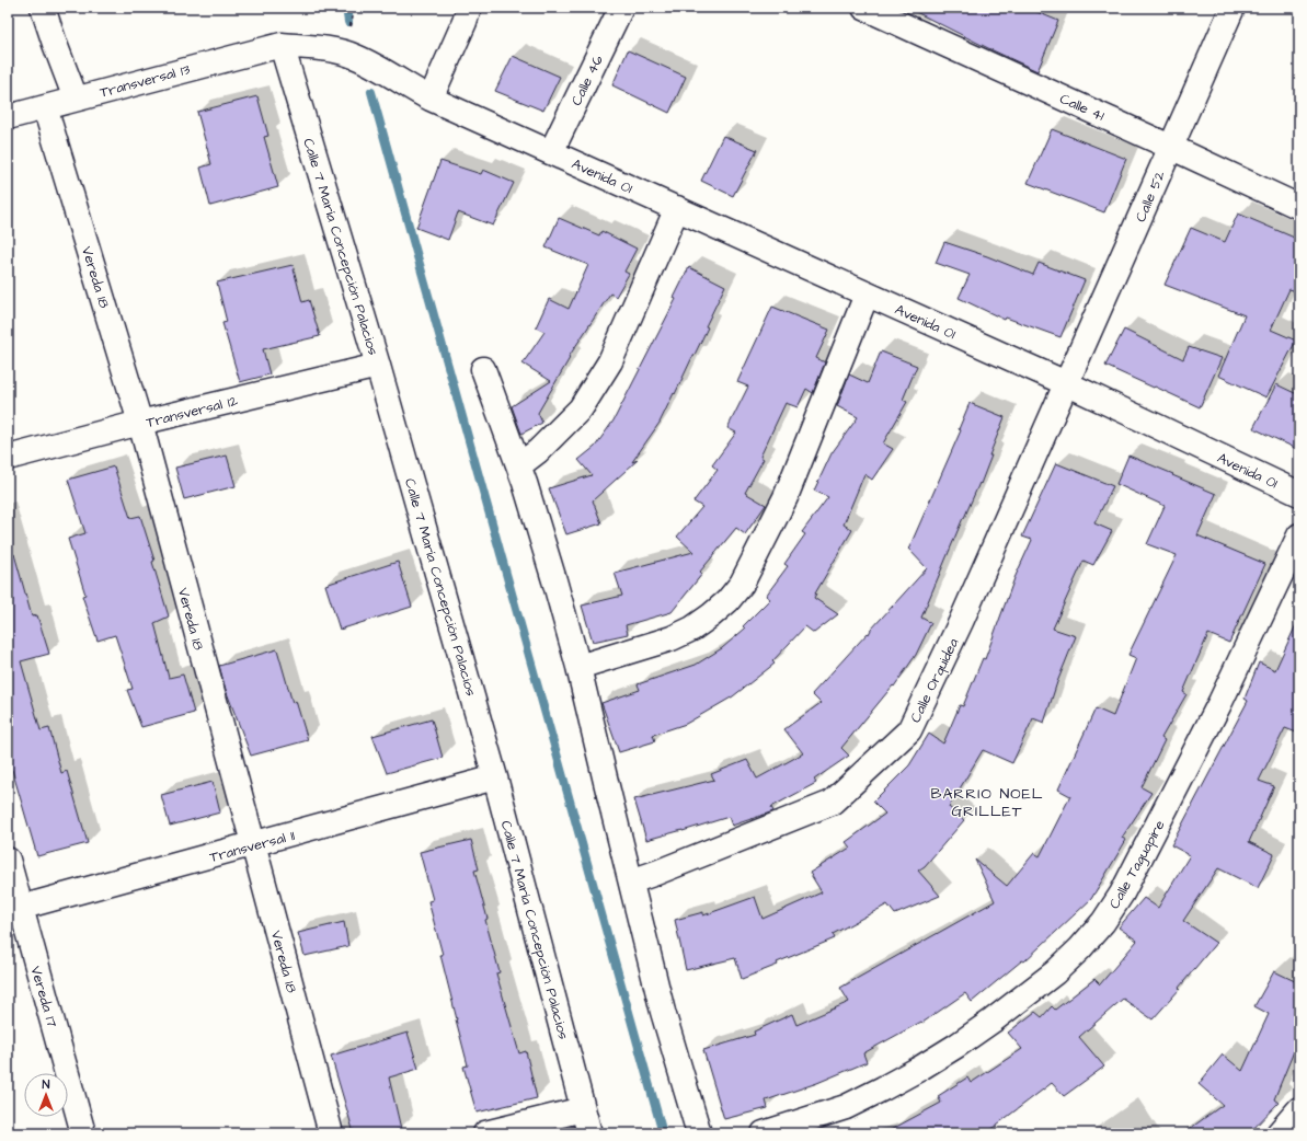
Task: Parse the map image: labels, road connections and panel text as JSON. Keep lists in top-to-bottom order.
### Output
{
  "streets": {
    "street": [
      "Transversal 13",
      "Calle 46",
      "Calle 41",
      "Avenida 01",
      "Calle 52",
      "Calle 7 María Concepción Palacios",
      "Vereda 18",
      "Transversal 12",
      "Calle Orquidea",
      "Transversal 11",
      "Calle Taguapire",
      "Vereda 17"
    ]
  },
  "crossings": [
    ["Transversal 13", "Avenida 01"],
    ["Transversal 13", "Calle 7 María Concepción Palacios"],
    ["Transversal 13", "Vereda 18"],
    ["Calle 46", "Avenida 01"],
    ["Calle 41", "Calle 52"],
    ["Avenida 01", "Calle 52"],
    ["Avenida 01", "Calle Orquidea"],
    ["Calle 52", "Calle Orquidea"],
    ["Calle 7 María Concepción Palacios", "Transversal 12"],
    ["Calle 7 María Concepción Palacios", "Transversal 11"],
    ["Vereda 18", "Transversal 12"],
    ["Vereda 18", "Transversal 11"],
    ["Transversal 11", "Vereda 17"]
  ],
  "districts": ["BARRIO NOEL GRILLET"],
  "north": "top"
}
